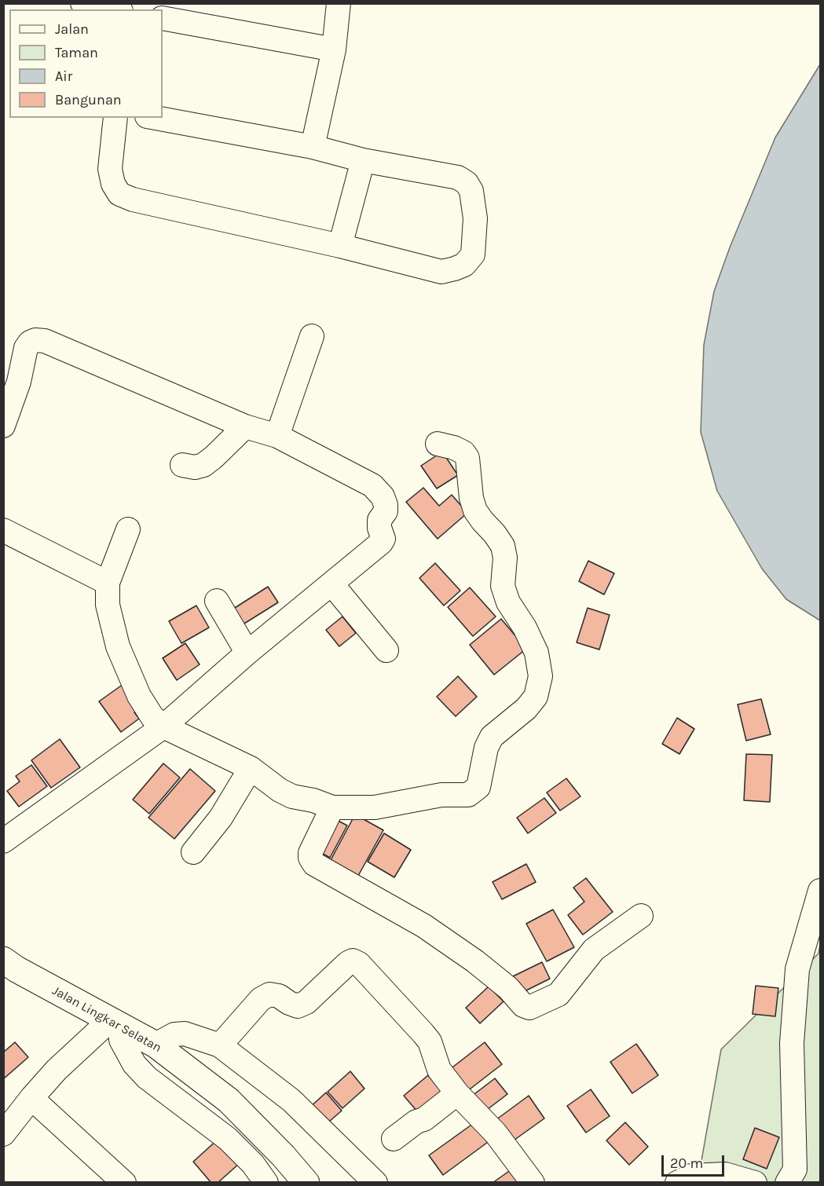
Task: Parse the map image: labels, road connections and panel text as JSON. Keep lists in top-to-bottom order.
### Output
{
  "streets": {
    "main road": ["Jalan Lingkar Selatan"]
  },
  "legend": [
    "Jalan",
    "Taman",
    "Air",
    "Bangunan"
  ],
  "scale_bar": "20 m"
}
